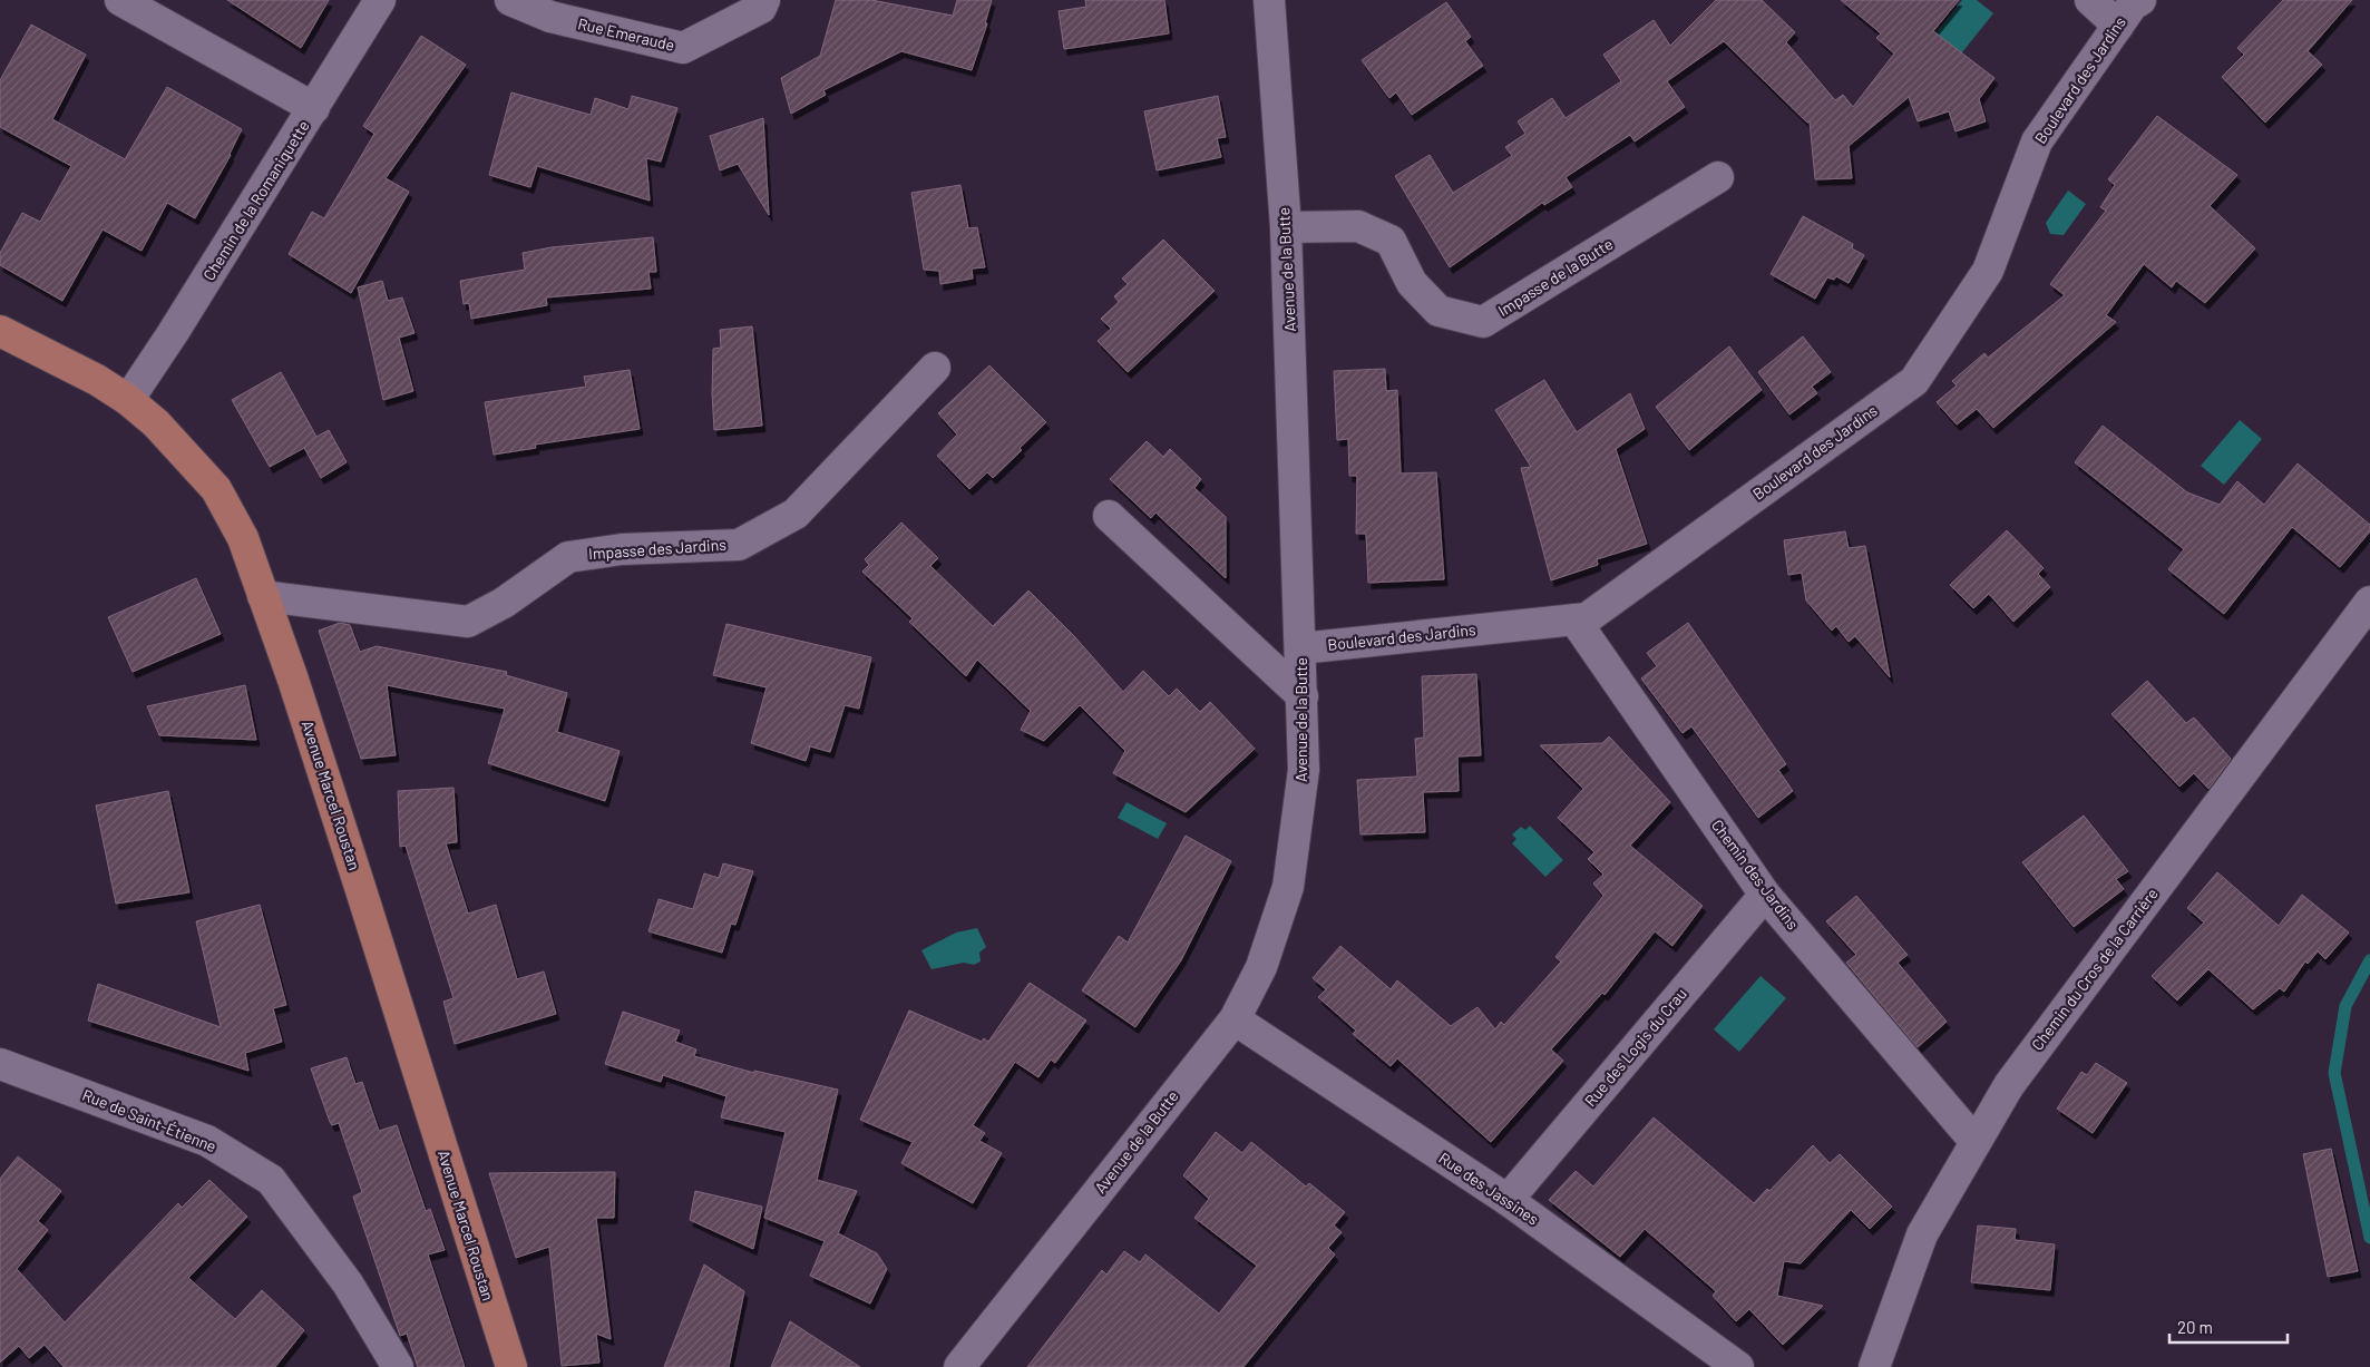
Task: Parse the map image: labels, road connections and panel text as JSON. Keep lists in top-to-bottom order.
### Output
{
  "streets": {
    "main road": ["Avenue Marcel Roustan"],
    "street": [
      "Rue Emeraude",
      "Boulevard des Jardins",
      "Chemin de la Romaniquette",
      "Avenue de la Butte",
      "Impasse de la Butte",
      "Impasse des Jardins",
      "Chemin des Jardins",
      "Chemin du Cros de la Carrière",
      "Rue des Logis du Crau",
      "Rue de Saint-Étienne",
      "Rue des Jassines"
    ]
  },
  "crossings": [
    ["Boulevard des Jardins", "Avenue de la Butte"],
    ["Boulevard des Jardins", "Chemin des Jardins"],
    ["Chemin de la Romaniquette", "Avenue Marcel Roustan"],
    ["Avenue de la Butte", "Impasse de la Butte"],
    ["Avenue de la Butte", "Rue des Jassines"],
    ["Impasse des Jardins", "Avenue Marcel Roustan"],
    ["Chemin des Jardins", "Chemin du Cros de la Carrière"],
    ["Chemin des Jardins", "Rue des Logis du Crau"],
    ["Rue des Logis du Crau", "Rue des Jassines"]
  ],
  "scale_bar": "20 m"
}
